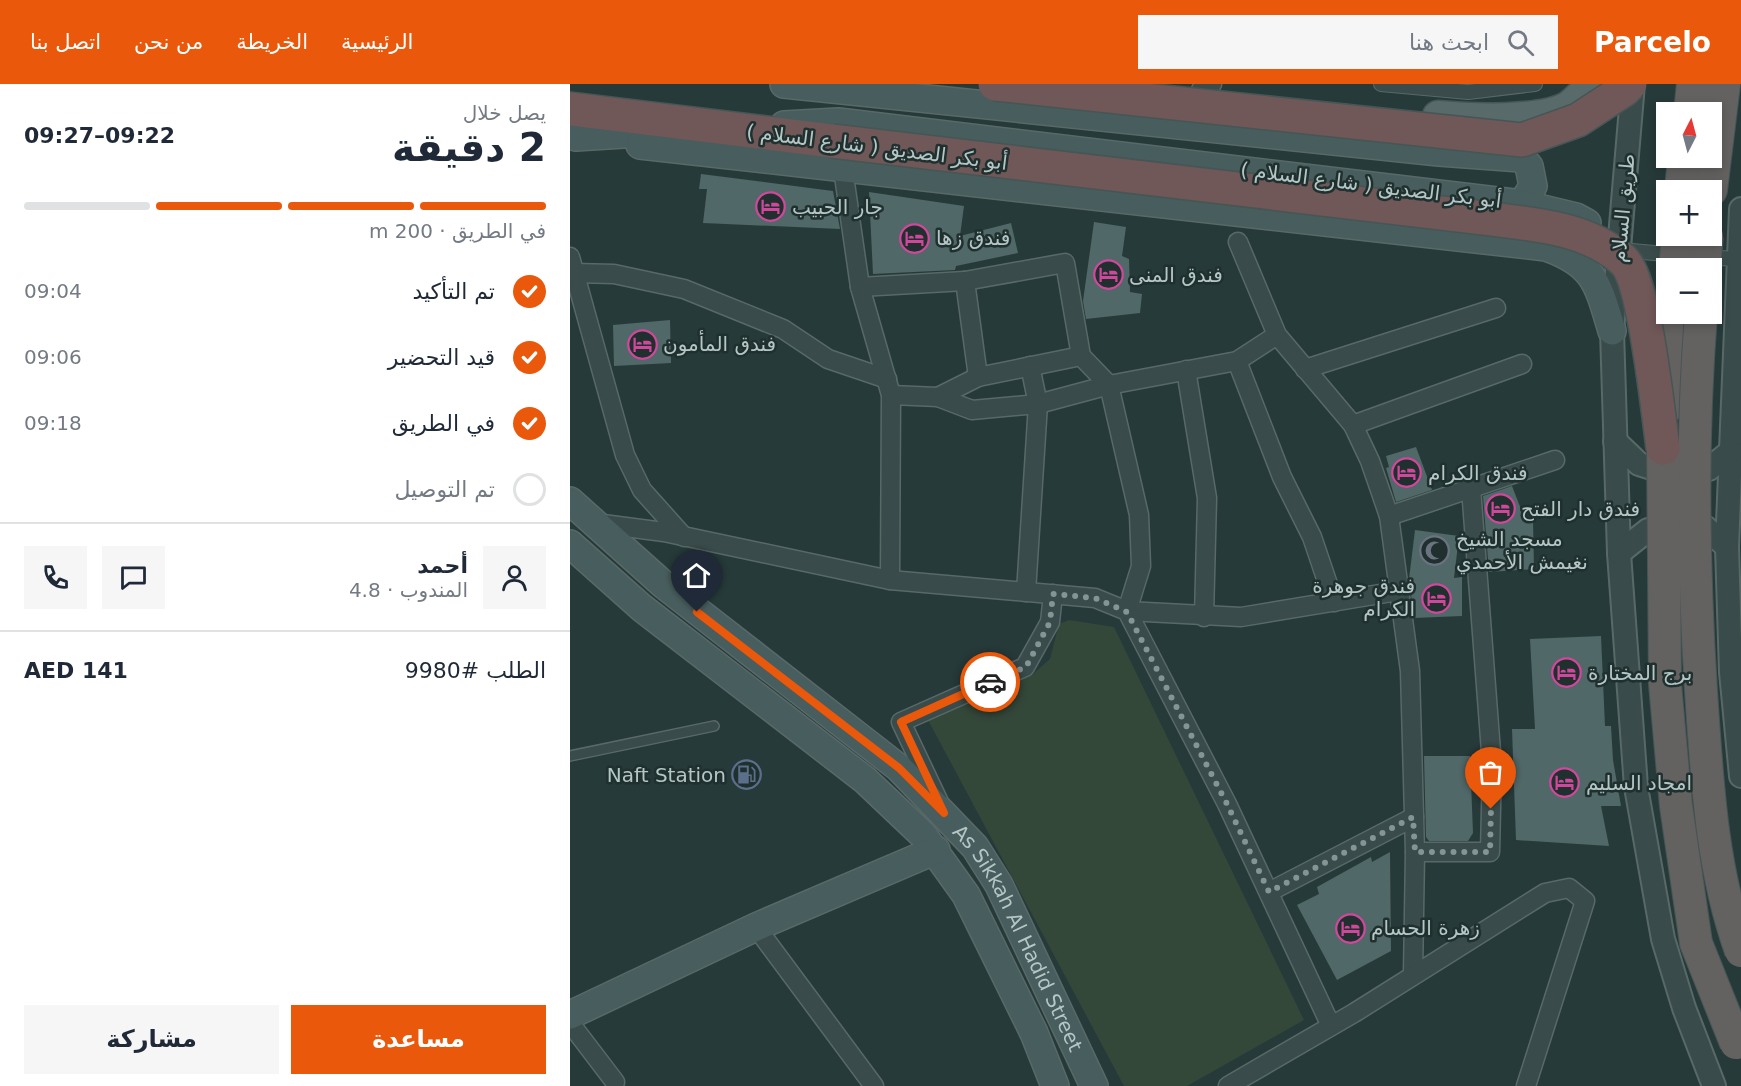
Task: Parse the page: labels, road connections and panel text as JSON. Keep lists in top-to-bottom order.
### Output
{
  "streets": {
    "highway": ["( شارع السلام ) أبو بكر الصديق"],
    "main road": ["As Sikkah Al Hadid Street"],
    "street": ["طريق السلام"]
  },
  "places": {
    "hotel": [
      "جار الحبيب",
      "فندق زها",
      "فندق المنى",
      "فندق المأمون",
      "فندق الكرام",
      "فندق دار الفتح",
      "فندق جوهرة الكرام",
      "برج المختارة",
      "امجاد السلیم",
      "زهرة الحسام"
    ],
    "mosque": ["مسجد الشيخ نغيمش الأحمدي"],
    "fuel station": ["Naft Station"]
  },
  "north": "top",
  "page": {
    "header": "Parcelo",
    "search": "ابحث هنا",
    "nav": [
      "الرئيسية",
      "الخريطة",
      "من نحن",
      "اتصل بنا"
    ],
    "heading": ["2 دقيقة", "يصل خلال", "09:22–09:27"],
    "panel": [
      "أحمد",
      "المندوب · 4.8",
      "الطلب #9980",
      "AED 141"
    ],
    "map_buttons": ["+", "−"],
    "bar": "في الطريق · 200 m",
    "list": [
      ["تم التأكيد", "09:04"],
      ["قيد التحضير", "09:06"],
      ["في الطريق", "09:18"],
      "تم التوصيل"
    ],
    "buttons": ["مساعدة", "مشاركة"]
  }
}
